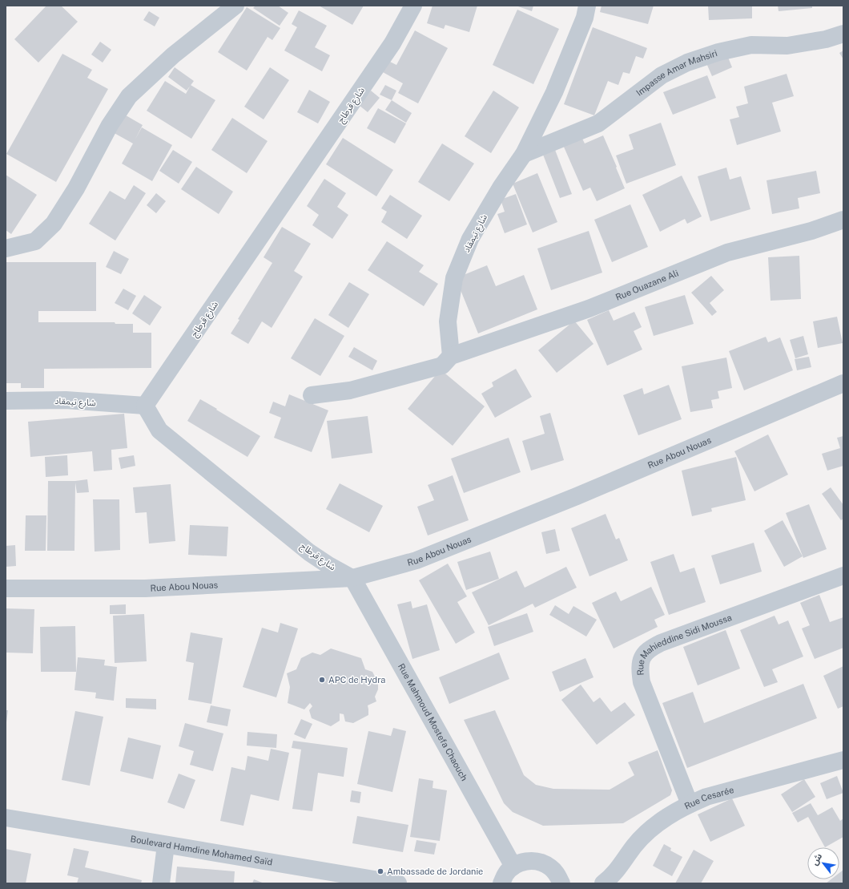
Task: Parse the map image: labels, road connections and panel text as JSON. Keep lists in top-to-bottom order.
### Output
{
  "streets": {
    "street": [
      "Impasse Amar Mahsiri",
      "شارع قرطاج",
      "شارع تيمقاد",
      "Rue Ouazane Ali",
      "Rue Abou Nouas",
      "Rue Mahieddine Sidi Moussa",
      "Rue Mahmoud Mostefa Chaouch",
      "Rue Cesarée",
      "Boulevard Hamdine Mohamed Saïd"
    ]
  },
  "crossings": [
    ["Impasse Amar Mahsiri", "شارع تيمقاد"],
    ["شارع قرطاج", "شارع تيمقاد"],
    ["شارع قرطاج", "Rue Abou Nouas"],
    ["شارع قرطاج", "Rue Mahmoud Mostefa Chaouch"],
    ["شارع تيمقاد", "Rue Ouazane Ali"],
    ["Rue Abou Nouas", "Rue Mahmoud Mostefa Chaouch"],
    ["Rue Mahieddine Sidi Moussa", "Rue Cesarée"]
  ],
  "places": ["APC de Hydra", "Ambassade de Jordanie"],
  "north": "top left"
}
